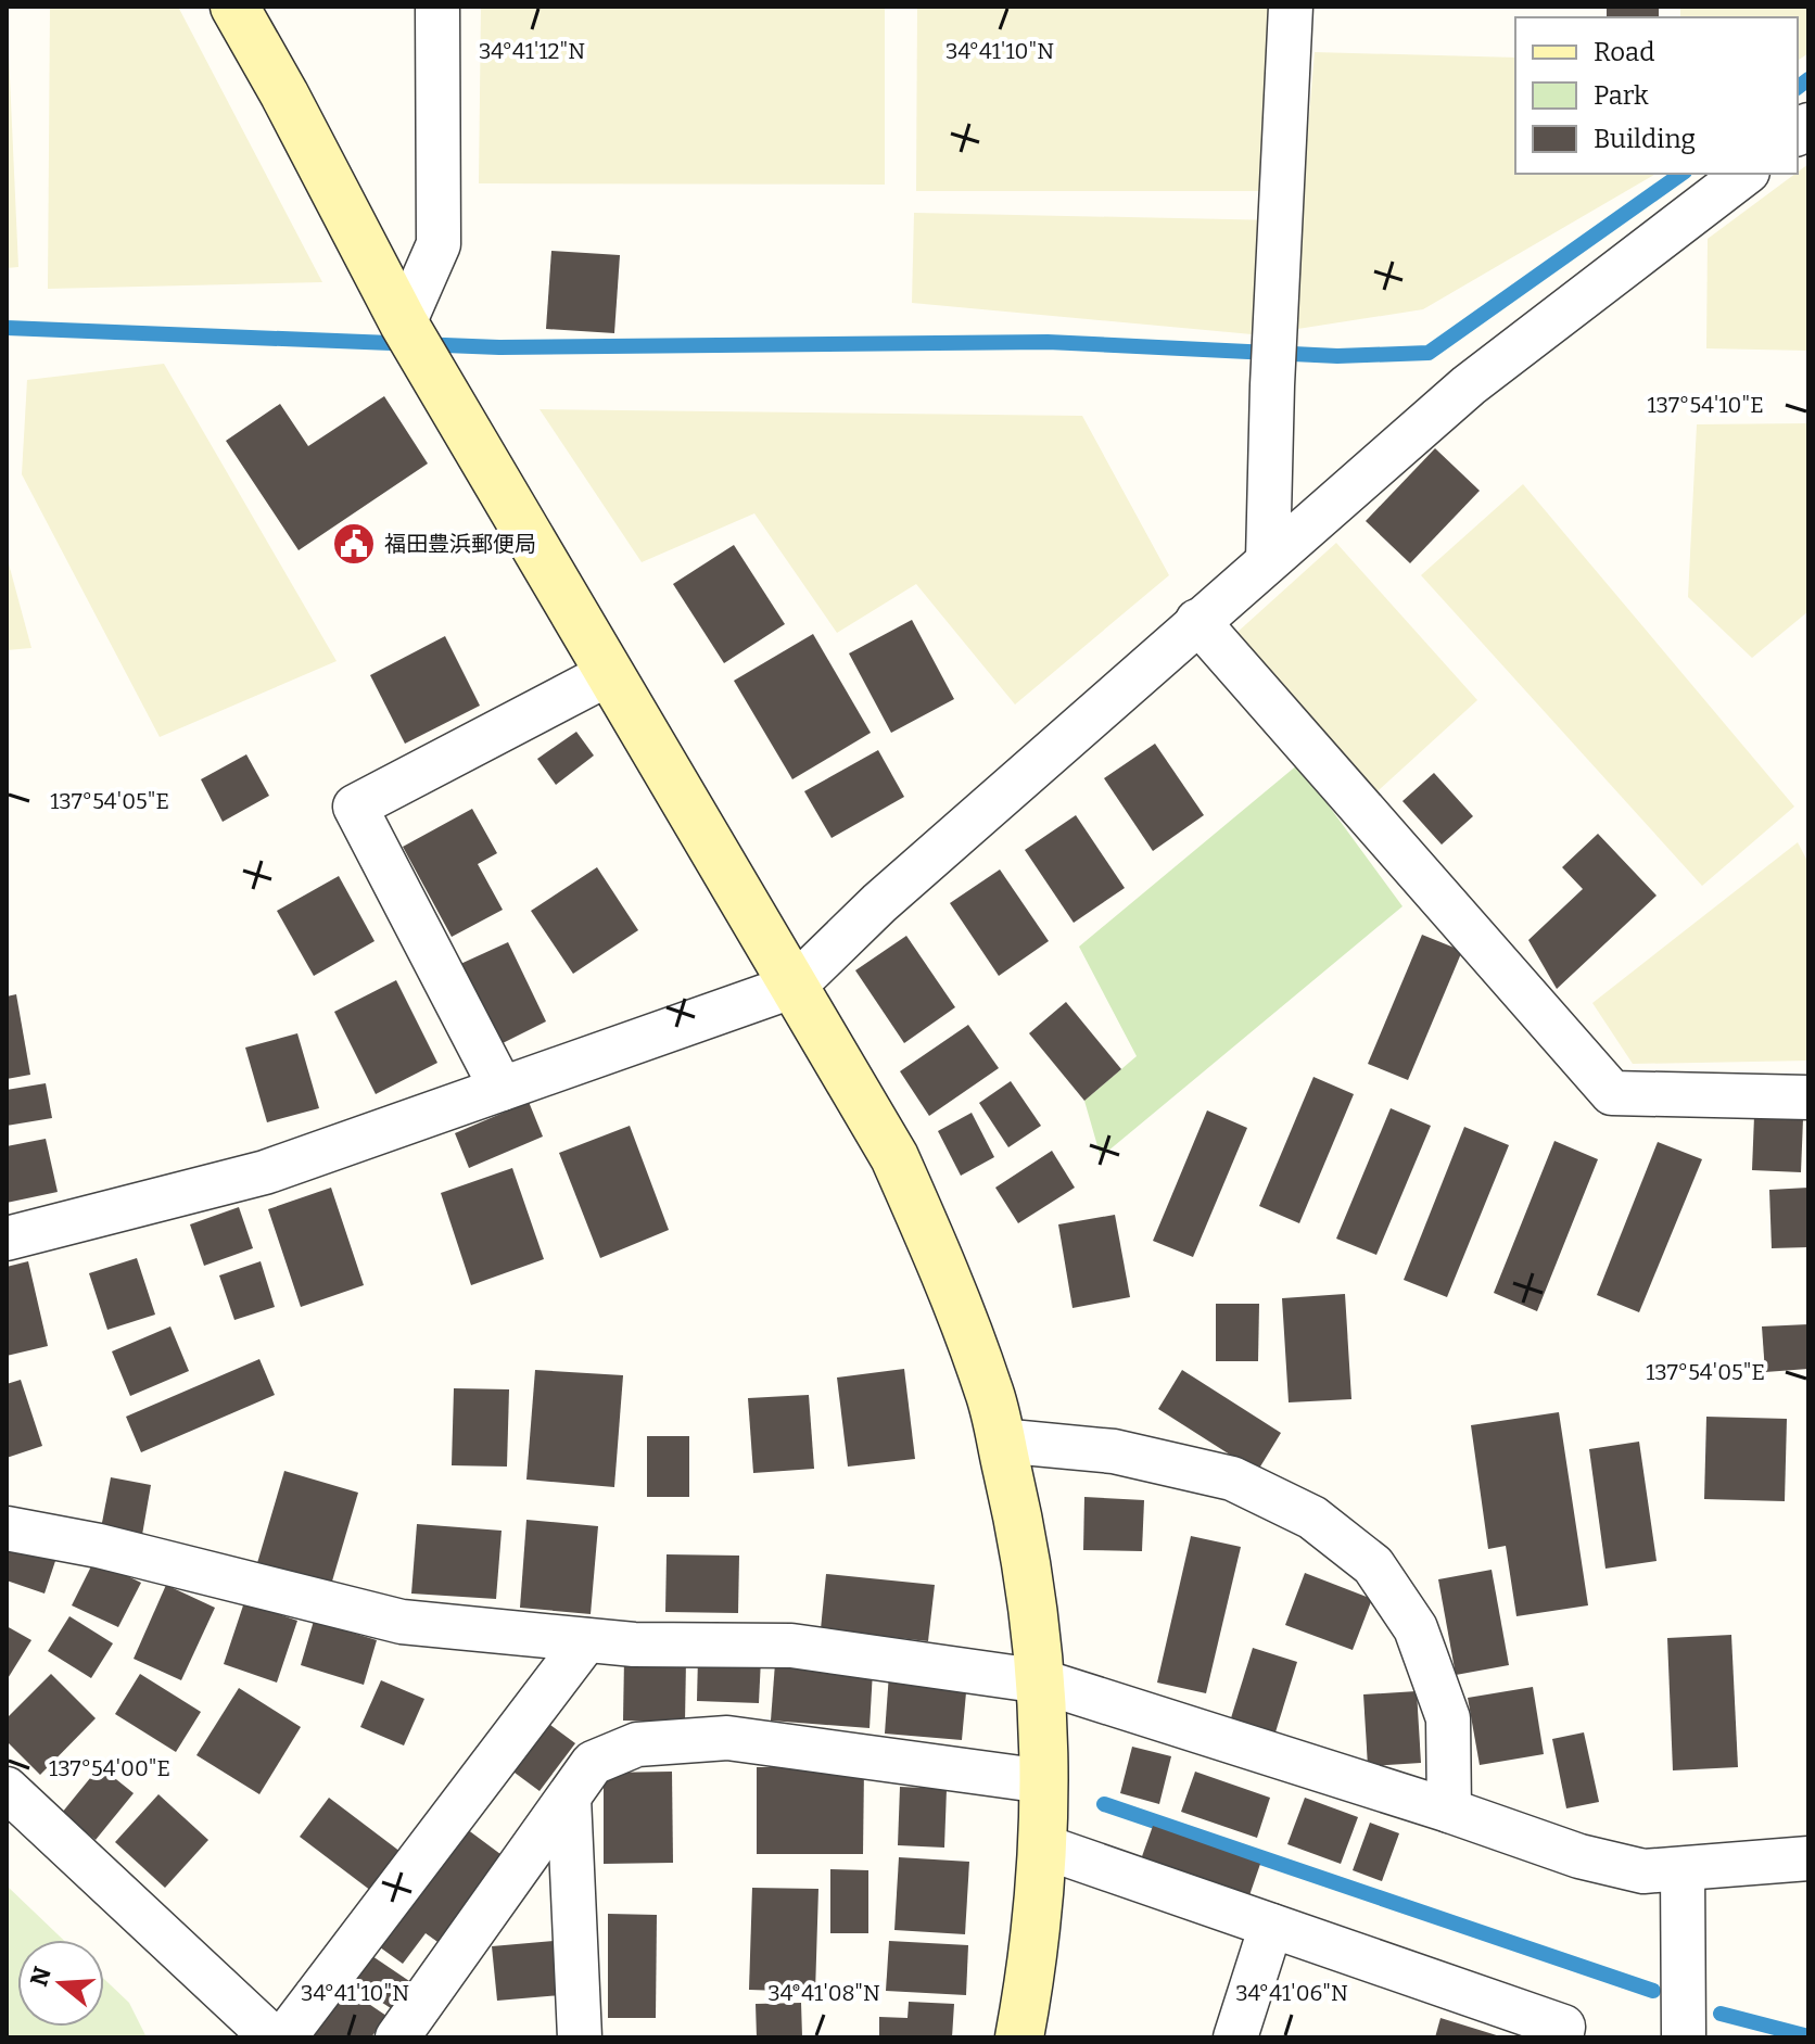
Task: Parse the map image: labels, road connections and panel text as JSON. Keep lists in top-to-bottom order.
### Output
{
  "places": {
    "public building": ["福田豊浜郵便局"]
  },
  "legend": ["Road", "Park", "Building"],
  "north": "left",
  "coordinates": [
    "34°41'12\"N",
    "34°41'10\"N",
    "137°54'10\"E",
    "137°54'05\"E",
    "137°54'00\"E",
    "34°41'08\"N",
    "34°41'06\"N"
  ]
}
